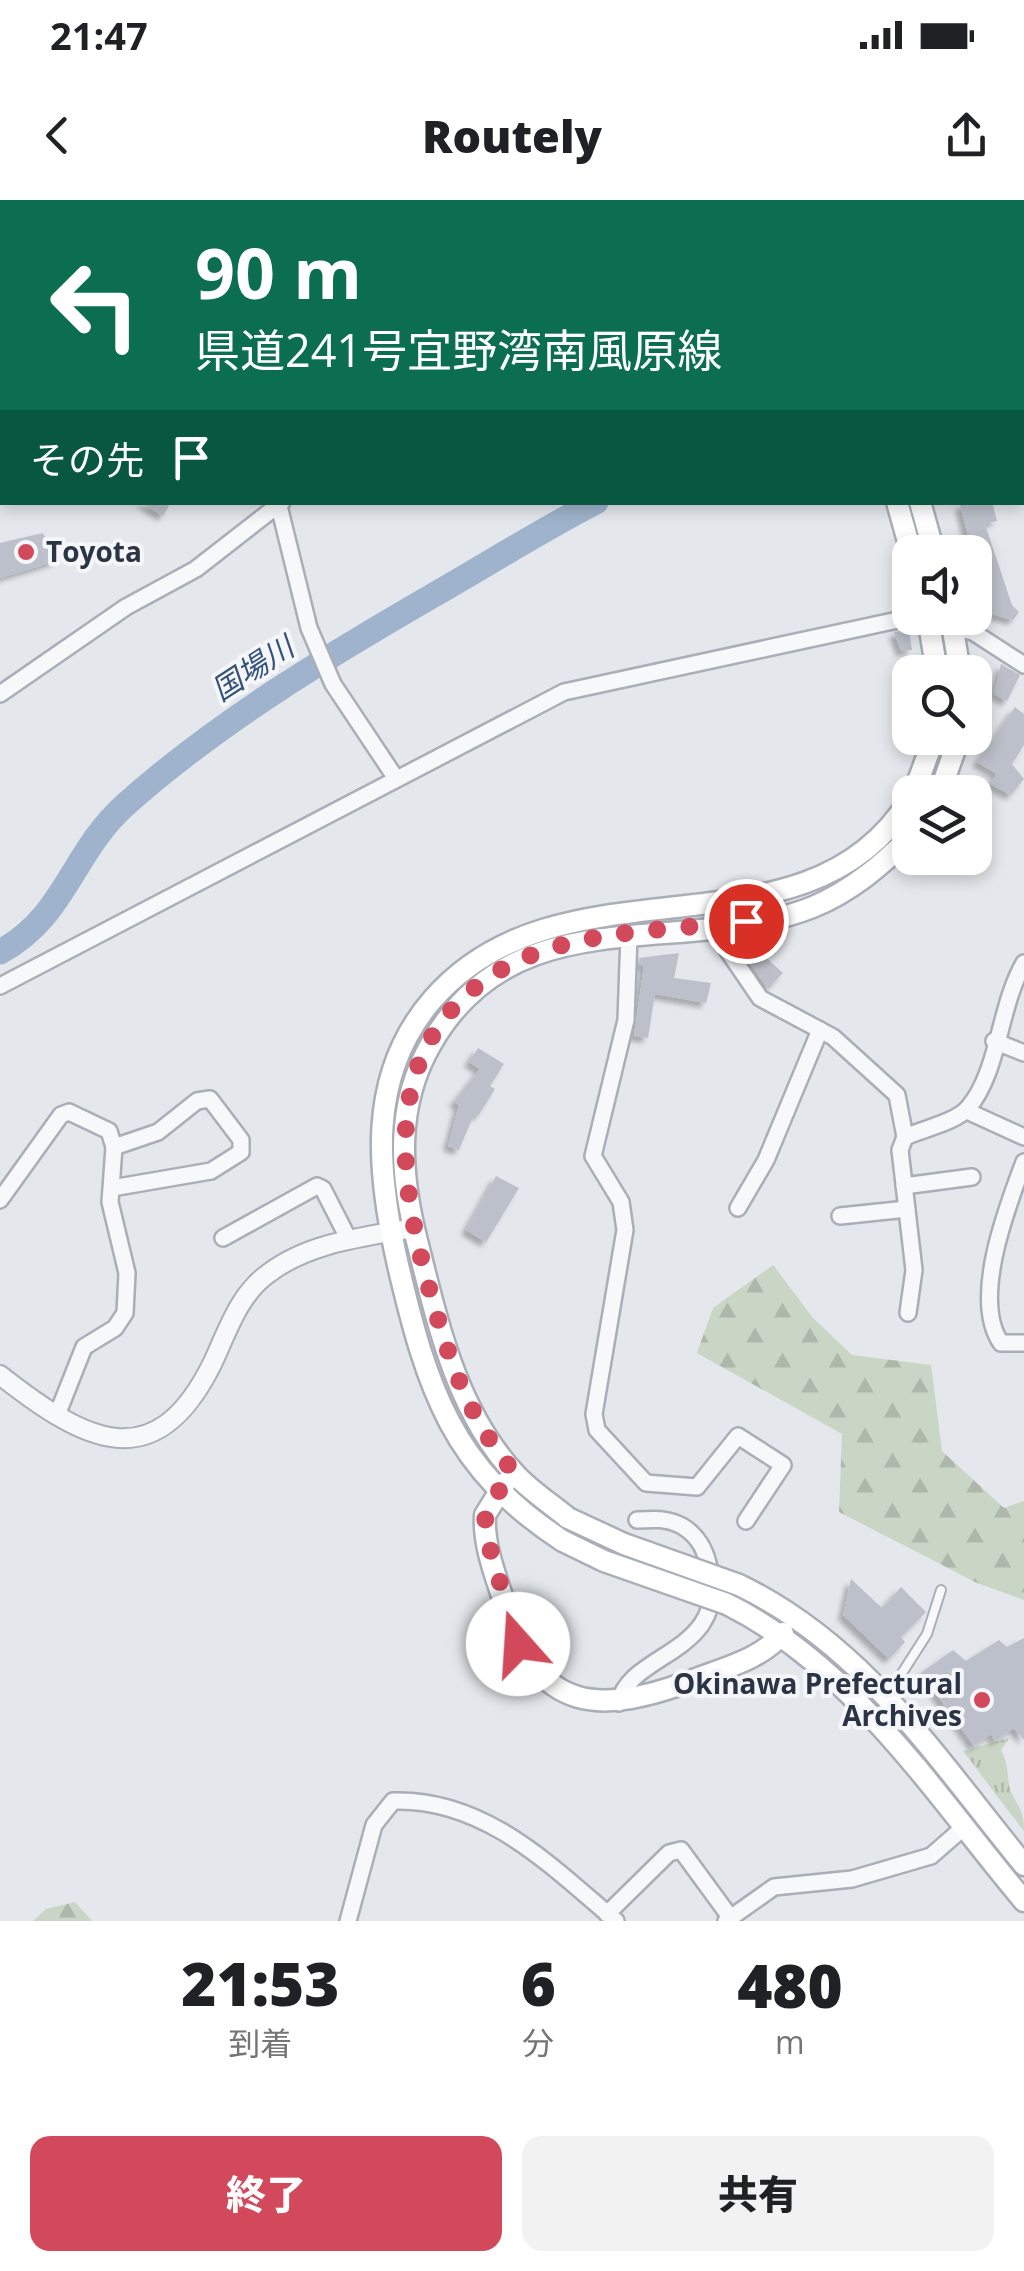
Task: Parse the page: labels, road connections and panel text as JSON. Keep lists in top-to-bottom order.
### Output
{
  "water": ["国場川"],
  "places": ["Toyota", "Okinawa Prefectural Archives"],
  "page": {
    "status": "21:47",
    "header": "Routely",
    "turn": ["90 m", "県道241号宜野湾南風原線"],
    "then": "その先",
    "eta": [
      "21:53",
      "到着",
      "6",
      "分",
      "480",
      "m"
    ],
    "buttons": ["終了", "共有"]
  }
}
